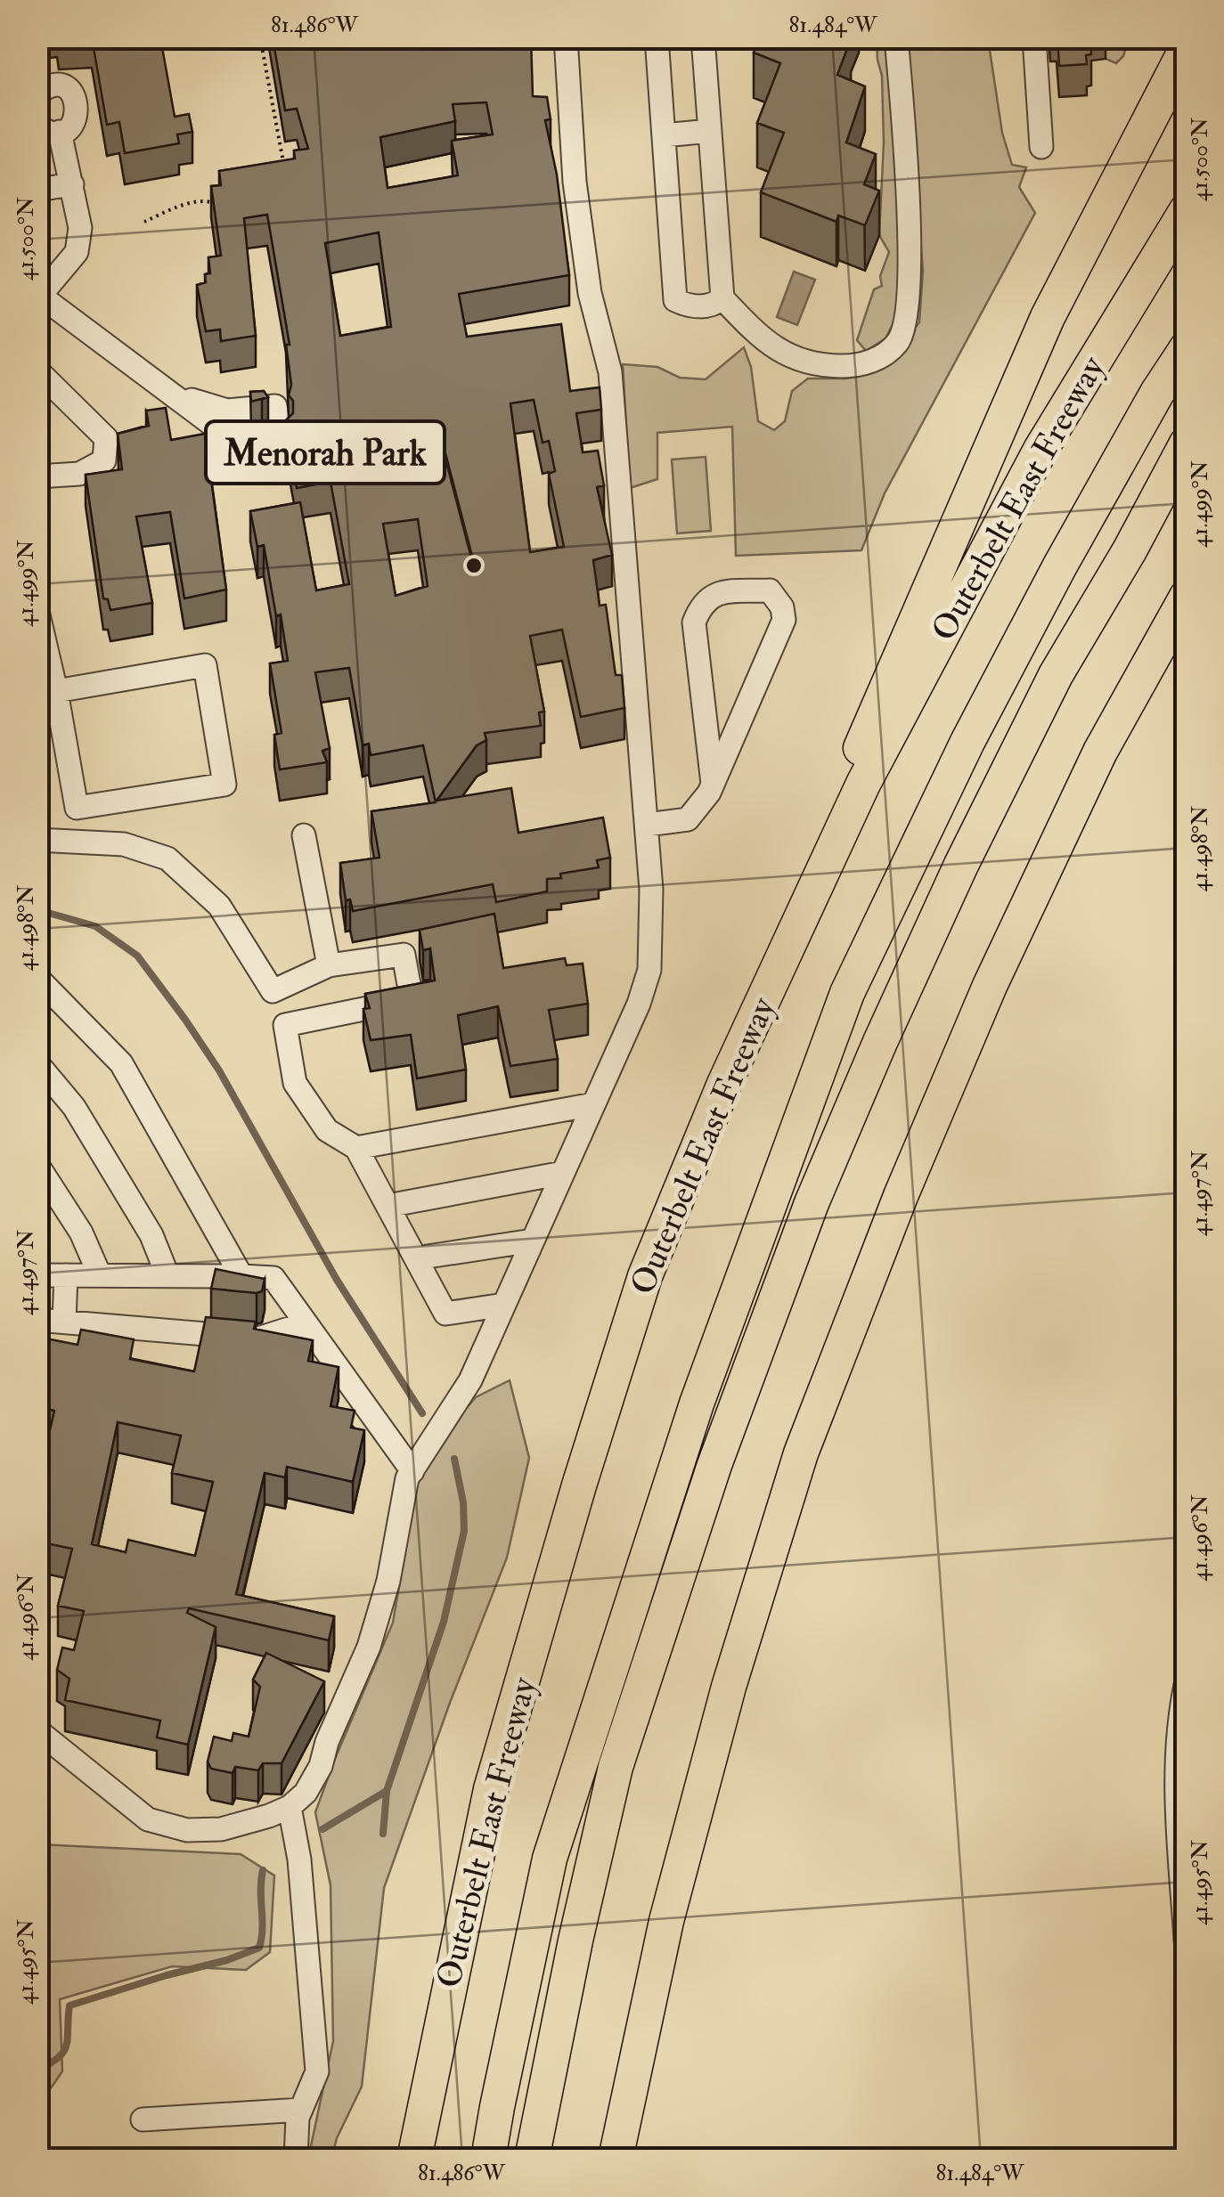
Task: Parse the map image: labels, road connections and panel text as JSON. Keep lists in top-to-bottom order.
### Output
{
  "streets": {
    "highway": ["Outerbelt East Freeway"]
  },
  "places": ["Menorah Park"],
  "coordinates": [
    "81.486°W",
    "81.484°W",
    "41.500°N",
    "41.499°N",
    "41.498°N",
    "41.497°N",
    "41.496°N",
    "41.495°N"
  ]
}
